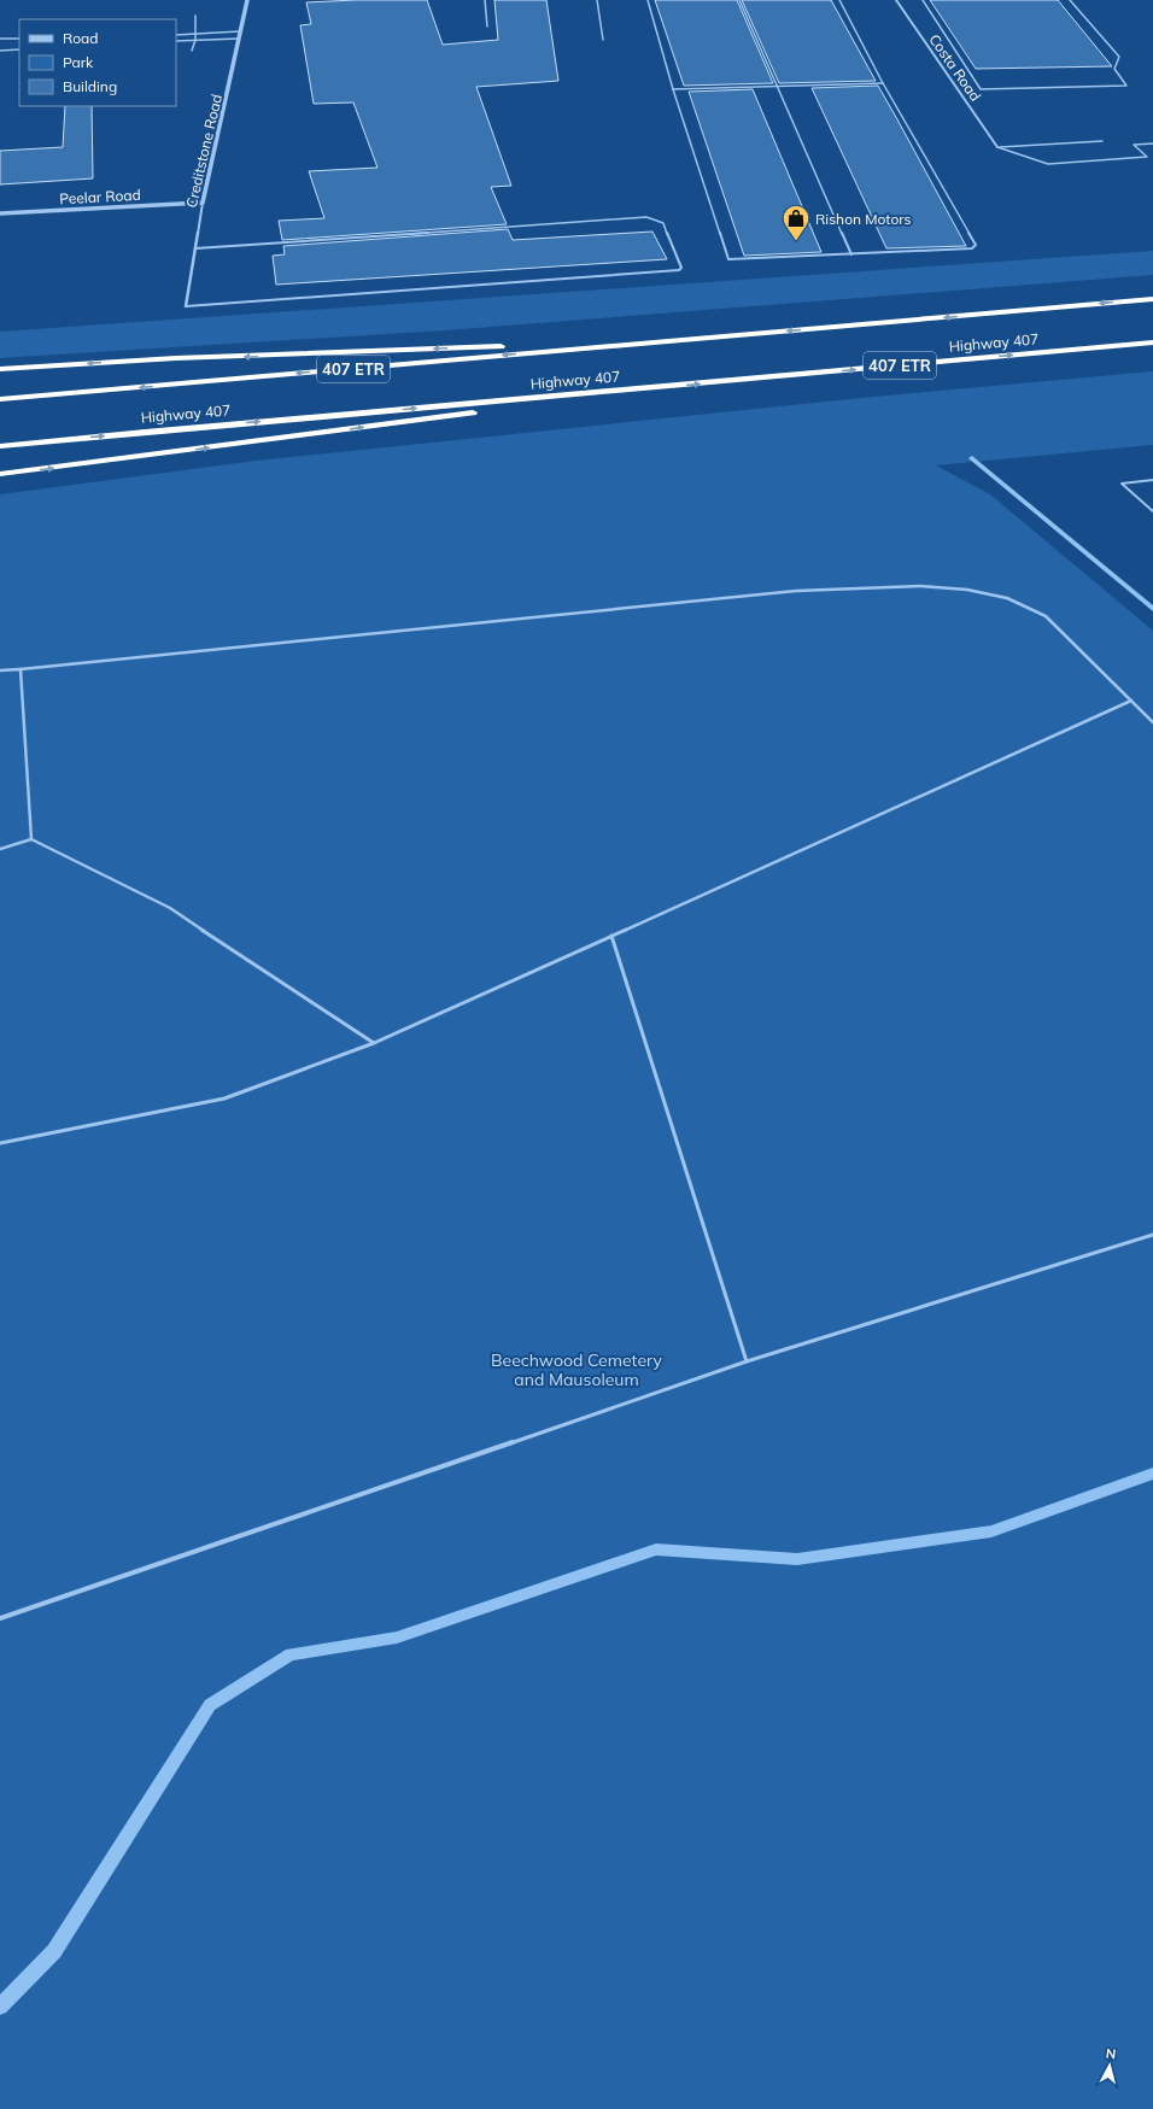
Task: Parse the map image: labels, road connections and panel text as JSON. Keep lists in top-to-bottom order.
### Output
{
  "streets": {
    "highway": ["Highway 407", "407 ETR"],
    "street": ["Costa Road", "Creditstone Road", "Peelar Road"]
  },
  "crossings": [
    ["Creditstone Road", "Peelar Road"]
  ],
  "parks": ["Beechwood Cemetery and Mausoleum"],
  "places": {
    "shop": ["Rishon Motors"]
  },
  "legend": ["Road", "Park", "Building"],
  "north": "top"
}
